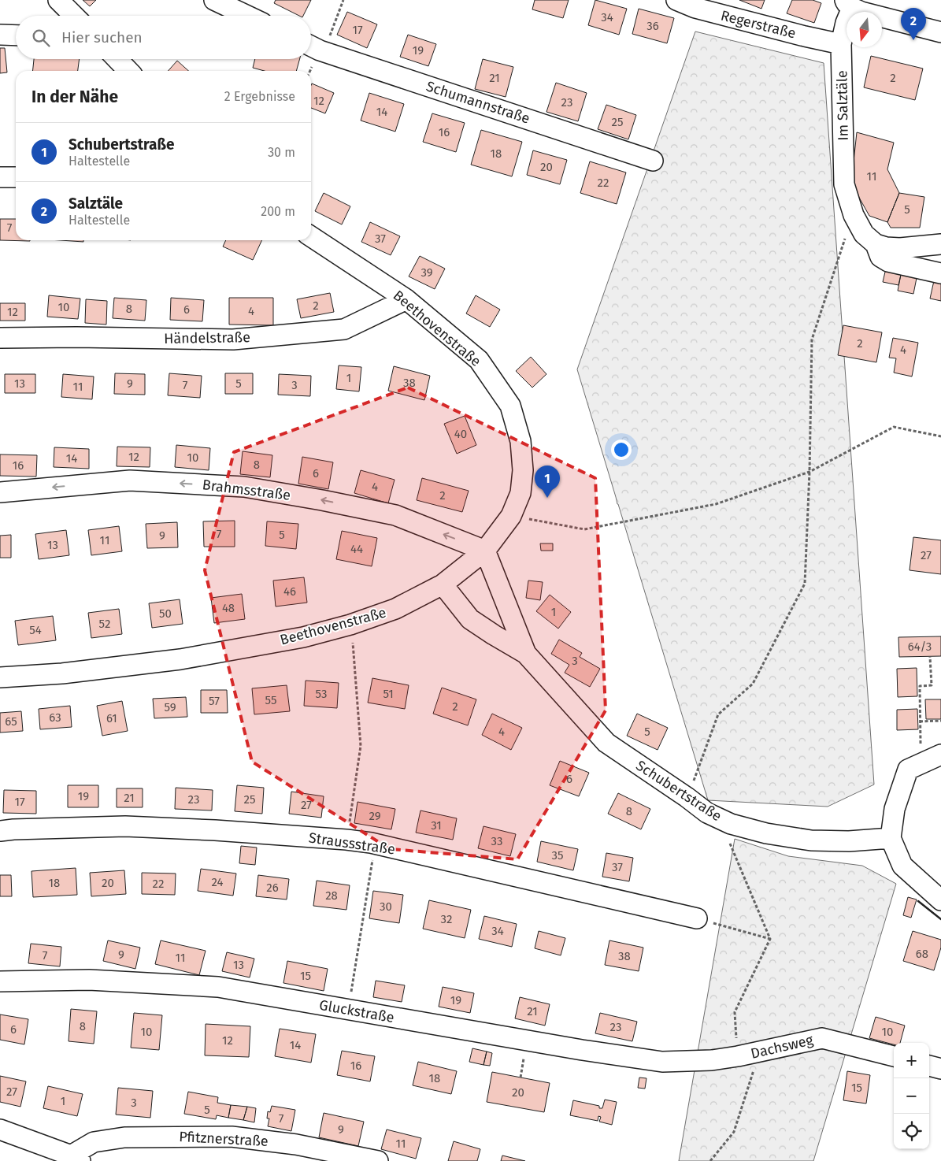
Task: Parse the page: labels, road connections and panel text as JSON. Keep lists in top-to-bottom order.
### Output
{
  "streets": {
    "street": [
      "Regerstraße",
      "Schumannstraße",
      "Im Salztäle",
      "Beethovenstraße",
      "Händelstraße",
      "Brahmsstraße",
      "Schubertstraße",
      "Straussstraße",
      "Gluckstraße",
      "Dachsweg",
      "Pfitznerstraße"
    ]
  },
  "crossings": [
    ["Regerstraße", "Im Salztäle"],
    ["Beethovenstraße", "Händelstraße"],
    ["Beethovenstraße", "Brahmsstraße"],
    ["Beethovenstraße", "Schubertstraße"],
    ["Brahmsstraße", "Schubertstraße"],
    ["Gluckstraße", "Dachsweg"]
  ],
  "one_way": ["Brahmsstraße"],
  "house_numbers": [
    "34",
    "36",
    "17",
    "19",
    "21",
    "2",
    "12",
    "23",
    "14",
    "25",
    "16",
    "18",
    "20",
    "11",
    "22",
    "5",
    "7",
    "37",
    "39",
    "2",
    "10",
    "8",
    "6",
    "4",
    "12",
    "2",
    "4",
    "1",
    "38",
    "13",
    "9",
    "5",
    "7",
    "3",
    "11",
    "40",
    "12",
    "10",
    "14",
    "8",
    "16",
    "6",
    "4",
    "2",
    "7",
    "5",
    "9",
    "11",
    "13",
    "44",
    "27",
    "46",
    "48",
    "1",
    "50",
    "52",
    "54",
    "64/3",
    "3",
    "53",
    "51",
    "55",
    "57",
    "2",
    "59",
    "63",
    "61",
    "65",
    "4",
    "5",
    "6",
    "19",
    "21",
    "23",
    "25",
    "17",
    "27",
    "8",
    "29",
    "31",
    "33",
    "35",
    "37",
    "24",
    "18",
    "20",
    "22",
    "26",
    "28",
    "30",
    "32",
    "34",
    "68",
    "9",
    "7",
    "38",
    "11",
    "13",
    "15",
    "19",
    "21",
    "8",
    "23",
    "6",
    "10",
    "10",
    "12",
    "14",
    "16",
    "18",
    "15",
    "27",
    "20",
    "1",
    "3",
    "5",
    "7",
    "9",
    "11"
  ],
  "north": "bottom",
  "page": {
    "pins": ["2", "1"],
    "search": "Hier suchen",
    "heading": ["In der Nähe", "2 Ergebnisse"],
    "list": [
      {
        "mark": "1",
        "name": "Schubertstraße",
        "note": "Haltestelle",
        "value": "30 m"
      },
      {
        "mark": "2",
        "name": "Salztäle",
        "note": "Haltestelle",
        "value": "200 m"
      }
    ],
    "map_buttons": ["+", "−"]
  }
}
